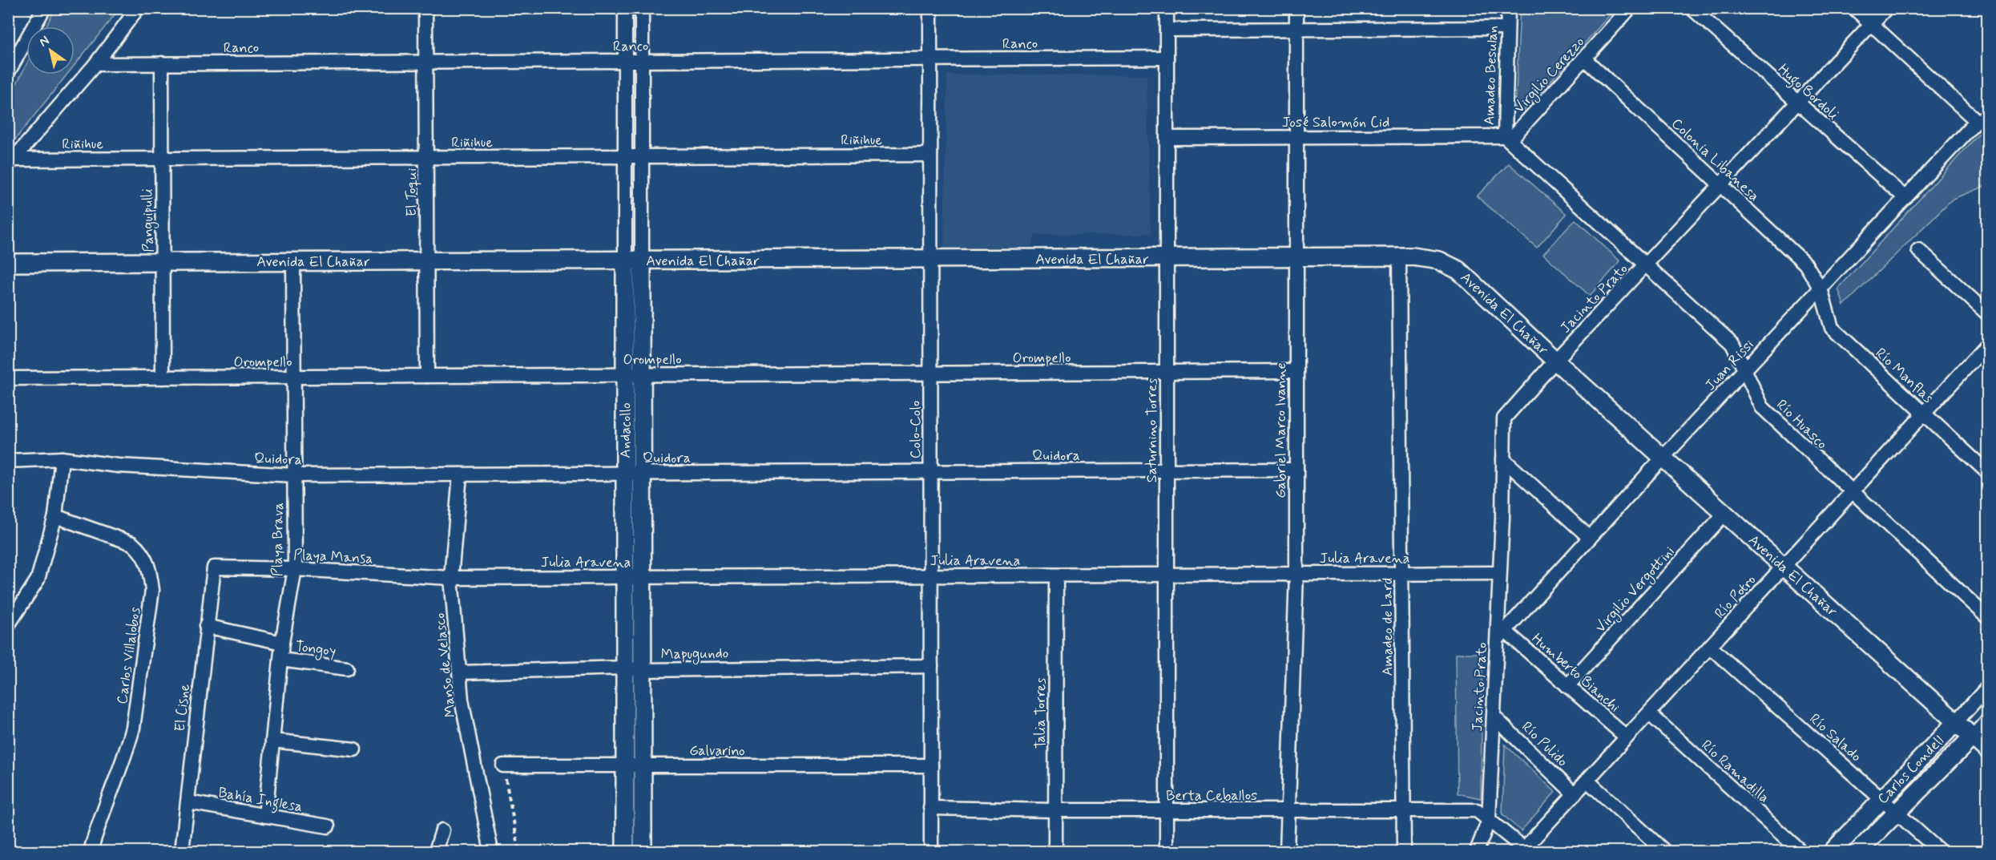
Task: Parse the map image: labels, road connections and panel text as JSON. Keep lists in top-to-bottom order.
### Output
{
  "streets": {
    "street": [
      "Ranco",
      "Virgilio Cerezzo",
      "Amadeo Besulan",
      "Hugo Bordoli",
      "José Salomón Cid",
      "Riñihue",
      "Colonia Libanesa",
      "El Toqui",
      "Panguipulli",
      "Avenida El Chañar",
      "Jacinto Prato",
      "Orompello",
      "Juan Rissi",
      "Río Manflas",
      "Río Huasco",
      "Colo-Colo",
      "Andacollo",
      "Saturnino Torres",
      "Gabriel Marco Ivanne",
      "Quidora",
      "Playa Brava",
      "Playa Mansa",
      "Julia Aravena",
      "Virgilio Vergottini",
      "Río Potro",
      "Amadeo de Lard",
      "Tongoy",
      "Mapugundo",
      "Carlos Villalobos",
      "Manso de Velasco",
      "Humberto Bianchi",
      "El Cisne",
      "Talia Torres",
      "Río Salado",
      "Río Pulido",
      "Galvarino",
      "Carlos Condell",
      "Río Ramadilla",
      "Berta Ceballos",
      "Bahía Inglesa"
    ]
  },
  "crossings": [
    ["Ranco", "El Toqui"],
    ["Ranco", "Panguipulli"],
    ["Ranco", "Colo-Colo"],
    ["Ranco", "Andacollo"],
    ["Ranco", "Saturnino Torres"],
    ["Virgilio Cerezzo", "Amadeo Besulan"],
    ["Virgilio Cerezzo", "José Salomón Cid"],
    ["Virgilio Cerezzo", "Colonia Libanesa"],
    ["Virgilio Cerezzo", "Río Huasco"],
    ["Amadeo Besulan", "José Salomón Cid"],
    ["Amadeo Besulan", "Río Huasco"],
    ["Hugo Bordoli", "Jacinto Prato"],
    ["Hugo Bordoli", "Juan Rissi"],
    ["José Salomón Cid", "Río Huasco"],
    ["José Salomón Cid", "Saturnino Torres"],
    ["José Salomón Cid", "Gabriel Marco Ivanne"],
    ["Riñihue", "El Toqui"],
    ["Riñihue", "Panguipulli"],
    ["Riñihue", "Colo-Colo"],
    ["Riñihue", "Andacollo"],
    ["Colonia Libanesa", "Jacinto Prato"],
    ["Colonia Libanesa", "Juan Rissi"],
    ["Colonia Libanesa", "Río Manflas"],
    ["El Toqui", "Avenida El Chañar"],
    ["El Toqui", "Orompello"],
    ["Panguipulli", "Avenida El Chañar"],
    ["Panguipulli", "Orompello"],
    ["Avenida El Chañar", "Jacinto Prato"],
    ["Avenida El Chañar", "Juan Rissi"],
    ["Avenida El Chañar", "Colo-Colo"],
    ["Avenida El Chañar", "Andacollo"],
    ["Avenida El Chañar", "Saturnino Torres"],
    ["Avenida El Chañar", "Gabriel Marco Ivanne"],
    ["Avenida El Chañar", "Playa Brava"],
    ["Avenida El Chañar", "Virgilio Vergottini"],
    ["Avenida El Chañar", "Río Potro"],
    ["Avenida El Chañar", "Amadeo de Lard"],
    ["Avenida El Chañar", "Carlos Condell"],
    ["Jacinto Prato", "Juan Rissi"],
    ["Jacinto Prato", "Río Huasco"],
    ["Jacinto Prato", "Julia Aravena"],
    ["Jacinto Prato", "Humberto Bianchi"],
    ["Jacinto Prato", "Río Pulido"],
    ["Jacinto Prato", "Berta Ceballos"],
    ["Orompello", "Colo-Colo"],
    ["Orompello", "Andacollo"],
    ["Orompello", "Saturnino Torres"],
    ["Orompello", "Gabriel Marco Ivanne"],
    ["Orompello", "Playa Brava"],
    ["Juan Rissi", "Río Manflas"],
    ["Juan Rissi", "Río Huasco"],
    ["Juan Rissi", "Humberto Bianchi"],
    ["Río Manflas", "Río Potro"],
    ["Río Huasco", "Río Potro"],
    ["Colo-Colo", "Quidora"],
    ["Colo-Colo", "Julia Aravena"],
    ["Colo-Colo", "Mapugundo"],
    ["Colo-Colo", "Galvarino"],
    ["Colo-Colo", "Berta Ceballos"],
    ["Andacollo", "Quidora"],
    ["Andacollo", "Julia Aravena"],
    ["Andacollo", "Mapugundo"],
    ["Andacollo", "Galvarino"],
    ["Saturnino Torres", "Quidora"],
    ["Saturnino Torres", "Julia Aravena"],
    ["Saturnino Torres", "Berta Ceballos"],
    ["Gabriel Marco Ivanne", "Quidora"],
    ["Gabriel Marco Ivanne", "Julia Aravena"],
    ["Gabriel Marco Ivanne", "Berta Ceballos"],
    ["Quidora", "Playa Brava"],
    ["Quidora", "Manso de Velasco"],
    ["Playa Brava", "Playa Mansa"],
    ["Playa Brava", "Tongoy"],
    ["Playa Brava", "Bahía Inglesa"],
    ["Playa Mansa", "Julia Aravena"],
    ["Playa Mansa", "Manso de Velasco"],
    ["Playa Mansa", "El Cisne"],
    ["Julia Aravena", "Amadeo de Lard"],
    ["Julia Aravena", "Manso de Velasco"],
    ["Julia Aravena", "Talia Torres"],
    ["Virgilio Vergottini", "Humberto Bianchi"],
    ["Río Potro", "Humberto Bianchi"],
    ["Río Potro", "Río Salado"],
    ["Río Potro", "Río Pulido"],
    ["Río Potro", "Río Ramadilla"],
    ["Río Potro", "Berta Ceballos"],
    ["Amadeo de Lard", "Berta Ceballos"],
    ["Mapugundo", "Manso de Velasco"],
    ["El Cisne", "Bahía Inglesa"],
    ["Talia Torres", "Berta Ceballos"],
    ["Río Salado", "Carlos Condell"]
  ],
  "north": "top left"
}
